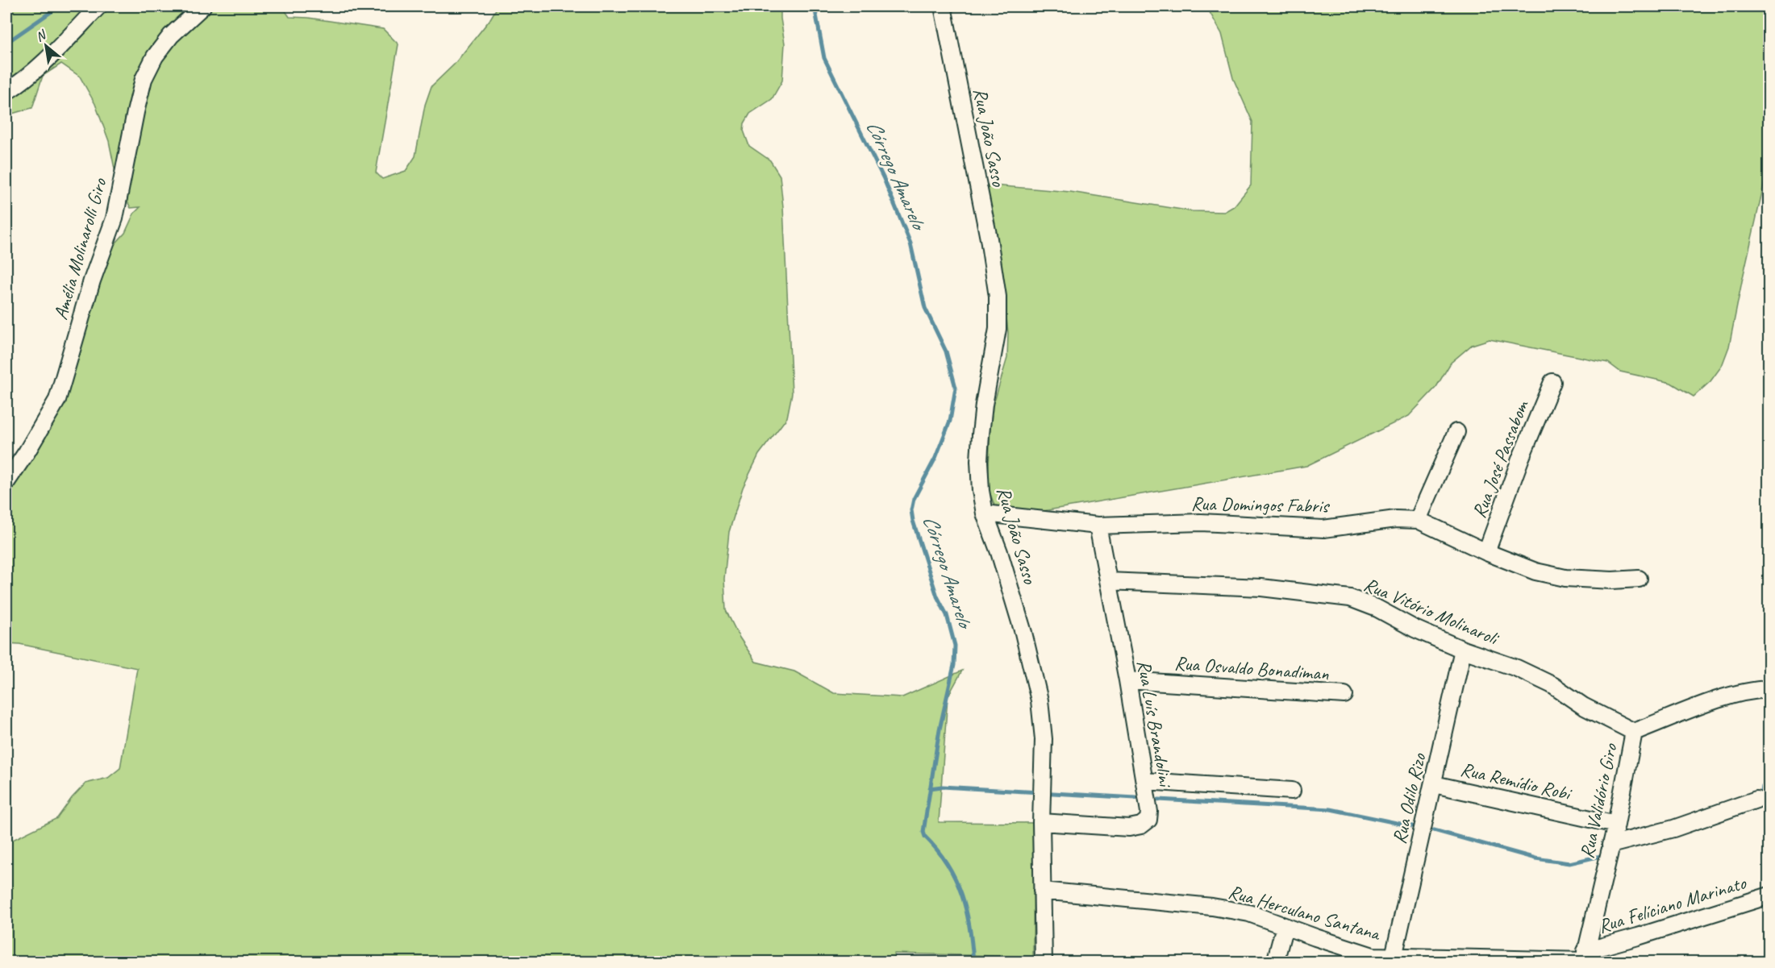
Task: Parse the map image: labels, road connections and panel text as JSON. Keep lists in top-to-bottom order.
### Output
{
  "streets": {
    "street": [
      "Rua João Sasso",
      "Amélia Molinarolli Giro",
      "Rua José Passabom",
      "Rua Domingos Fabris",
      "Rua Vitório Molinaroli",
      "Rua Osvaldo Bonadiman",
      "Rua Luís Brandolini",
      "Rua Remídio Robi",
      "Rua Odilo Rizo",
      "Rua Validório Giro",
      "Rua Felíciano Marinato",
      "Rua Herculano Santana"
    ]
  },
  "crossings": [
    ["Rua João Sasso", "Rua Domingos Fabris"],
    ["Rua João Sasso", "Rua Luís Brandolini"],
    ["Rua João Sasso", "Rua Herculano Santana"],
    ["Rua José Passabom", "Rua Domingos Fabris"],
    ["Rua Domingos Fabris", "Rua Luís Brandolini"],
    ["Rua Vitório Molinaroli", "Rua Luís Brandolini"],
    ["Rua Vitório Molinaroli", "Rua Odilo Rizo"],
    ["Rua Vitório Molinaroli", "Rua Validório Giro"],
    ["Rua Osvaldo Bonadiman", "Rua Luís Brandolini"],
    ["Rua Remídio Robi", "Rua Odilo Rizo"],
    ["Rua Remídio Robi", "Rua Validório Giro"],
    ["Rua Odilo Rizo", "Rua Herculano Santana"],
    ["Rua Validório Giro", "Rua Felíciano Marinato"],
    ["Rua Validório Giro", "Rua Herculano Santana"],
    ["Rua Felíciano Marinato", "Rua Herculano Santana"]
  ],
  "water": ["Córrego Amarelo"],
  "north": "top left"
}
